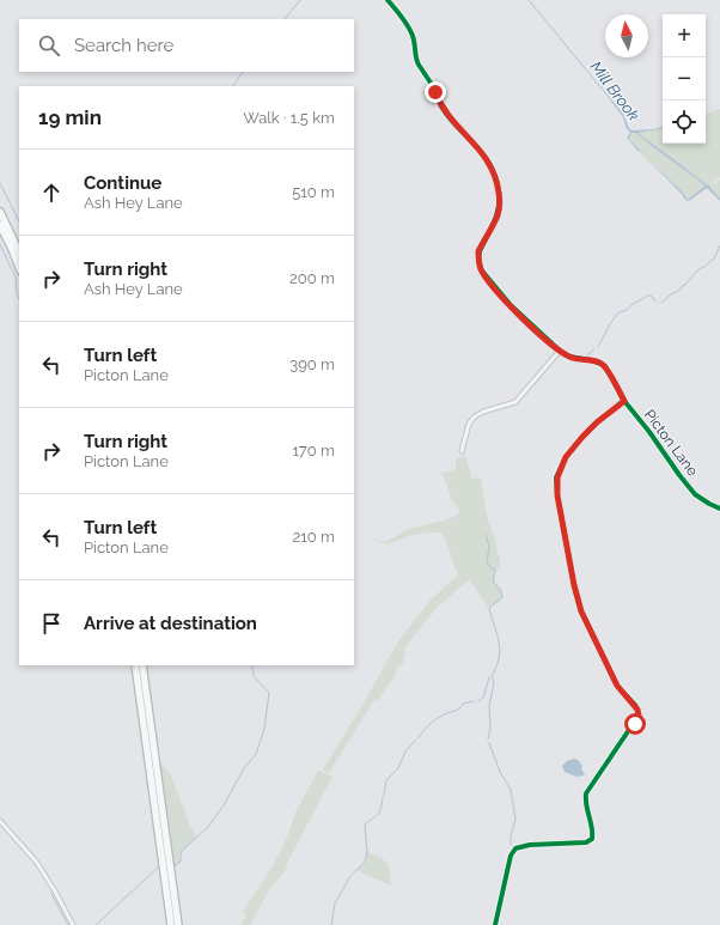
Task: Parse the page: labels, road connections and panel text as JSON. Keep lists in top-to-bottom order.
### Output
{
  "streets": {
    "street": ["Picton Lane"]
  },
  "water": ["Mill Brook"],
  "north": "top",
  "page": {
    "map_buttons": ["+", "−"],
    "search": "Search here",
    "heading": ["19 min", "Walk · 1.5 km"],
    "list": [
      ["Continue", "Ash Hey Lane", "510 m"],
      ["Turn right", "Ash Hey Lane", "200 m"],
      ["Turn left", "Picton Lane", "390 m"],
      ["Turn right", "Picton Lane", "170 m"],
      ["Turn left", "Picton Lane", "210 m"],
      "Arrive at destination"
    ]
  }
}
